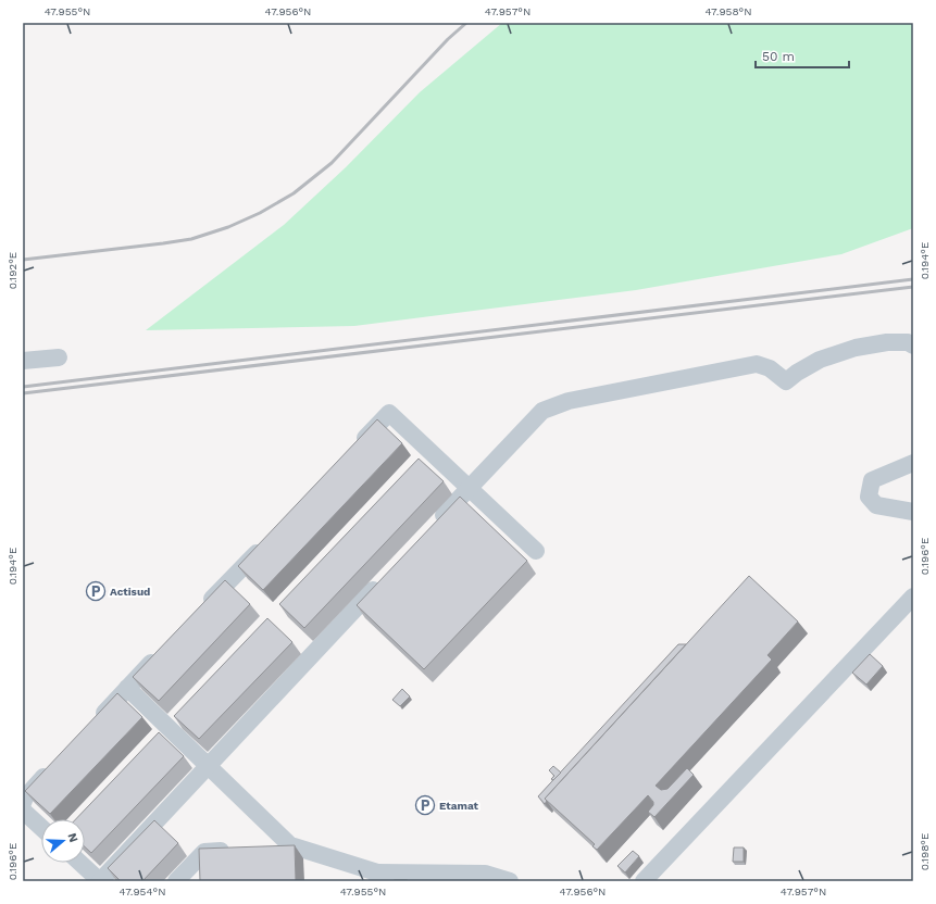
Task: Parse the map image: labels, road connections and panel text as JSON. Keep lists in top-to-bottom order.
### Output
{
  "places": {
    "parking": ["Actisud", "Etamat"]
  },
  "scale_bar": "50 m",
  "north": "right",
  "coordinates": [
    "47.955°N",
    "47.956°N",
    "47.957°N",
    "47.958°N",
    "0.194°E",
    "0.192°E",
    "0.196°E",
    "0.198°E",
    "47.954°N"
  ]
}
